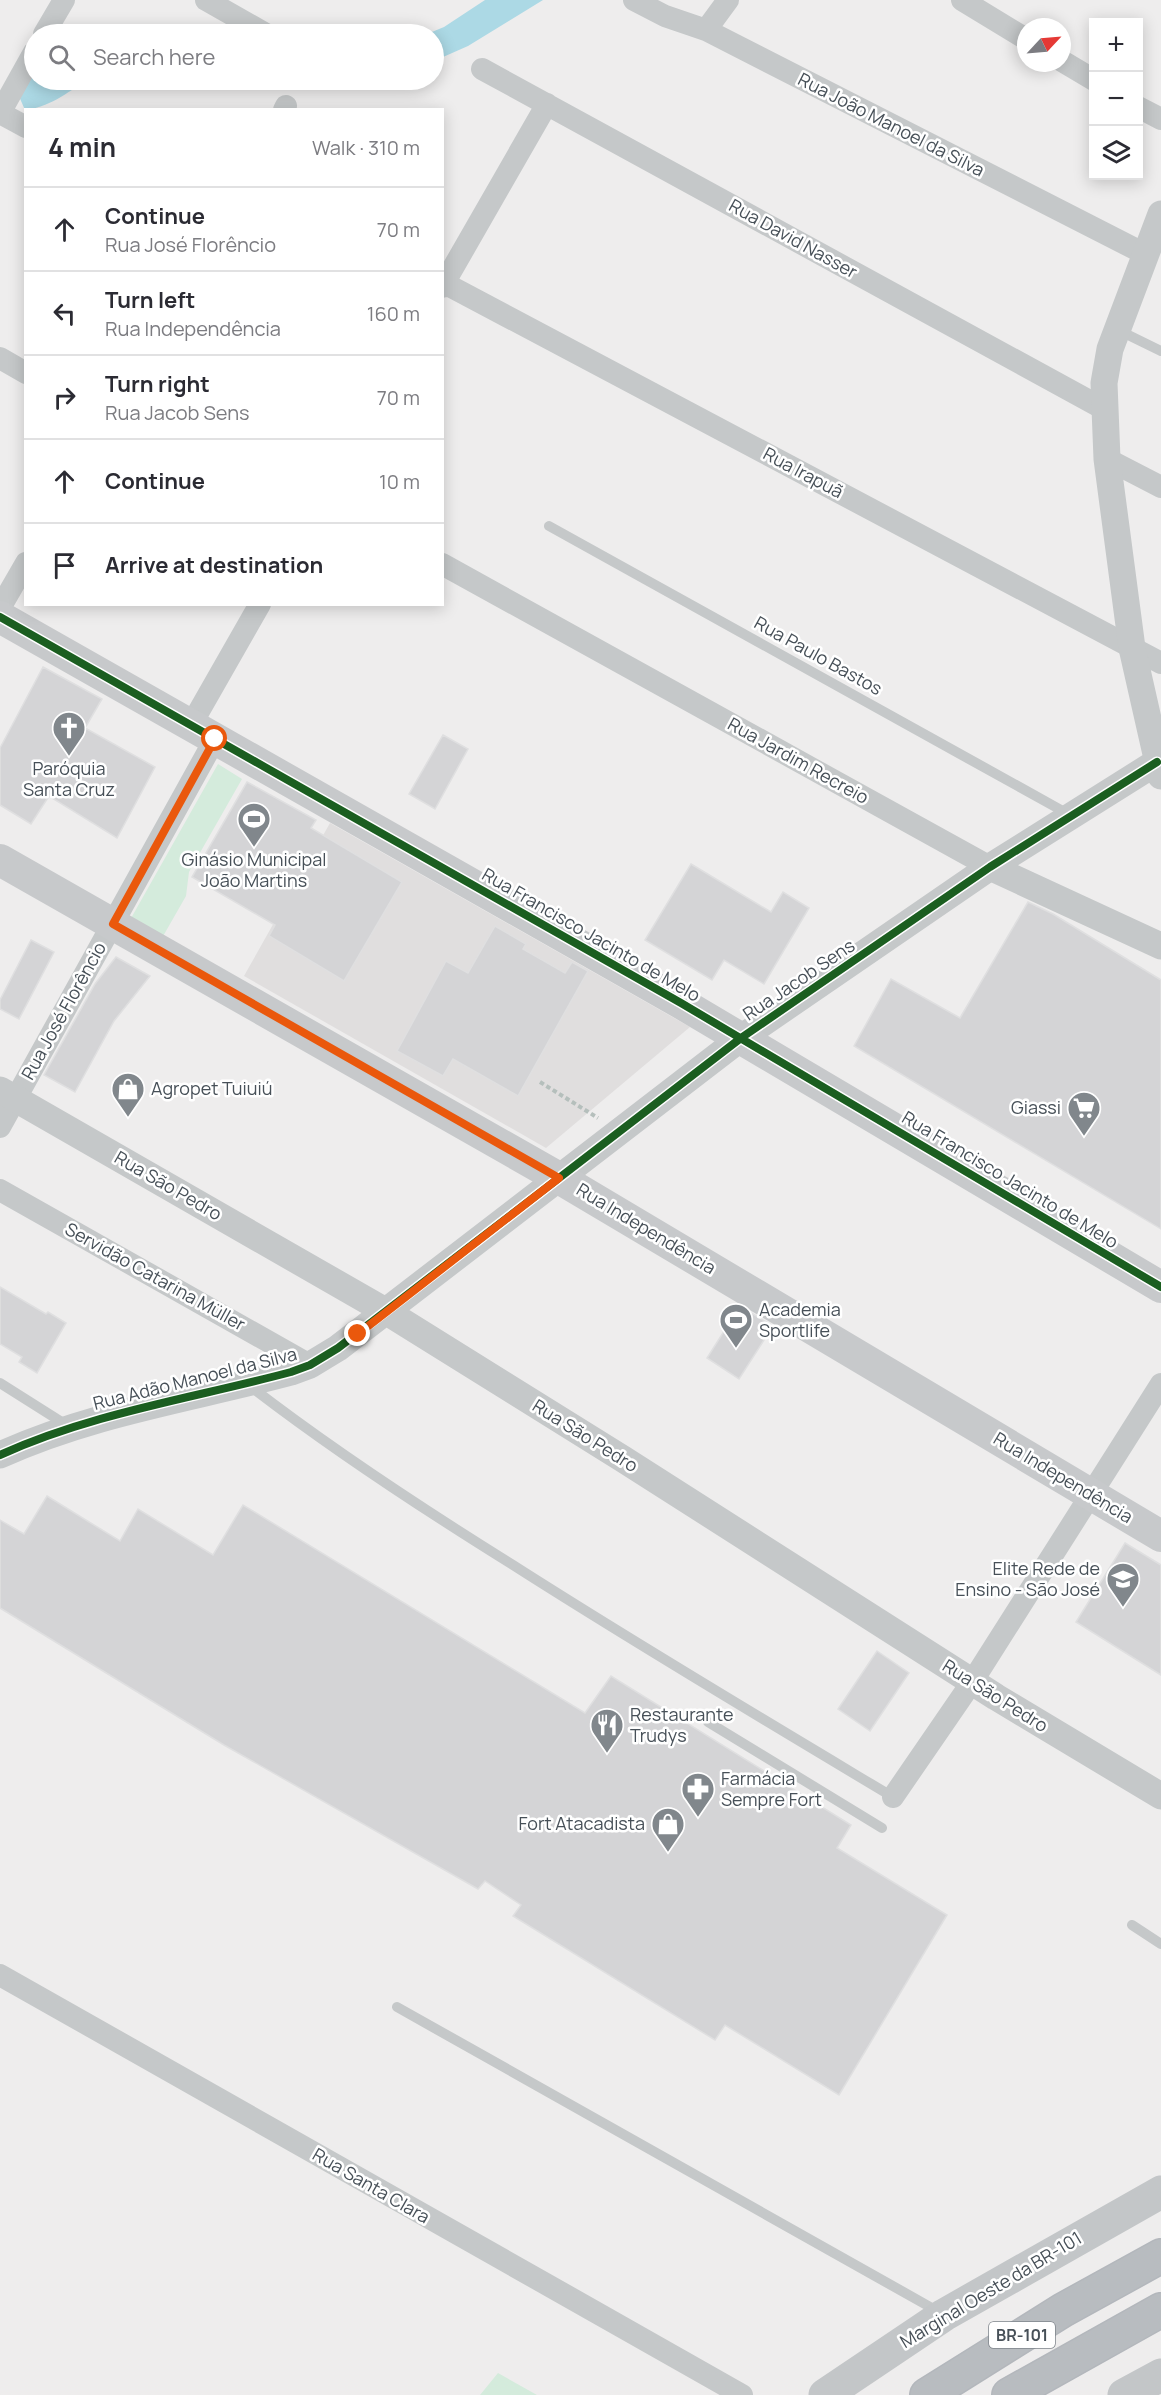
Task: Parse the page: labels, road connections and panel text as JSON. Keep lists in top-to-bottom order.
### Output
{
  "streets": {
    "highway": ["BR-101"],
    "main road": ["Rua Francisco Jacinto de Melo", "Rua Independência", "Marginal Oeste da BR-101"],
    "street": [
      "Rua João Manoel da Silva",
      "Rua David Nasser",
      "Rua Irapuã",
      "Rua Jardim Recreio",
      "Rua Jacob Sens",
      "Rua José Florêncio",
      "Rua São Pedro",
      "Servidão Catarina Müller",
      "Rua Adão Manoel da Silva",
      "Rua Santa Clara"
    ],
    "lane": ["Rua Paulo Bastos"]
  },
  "crossings": [
    ["Rua Paulo Bastos", "Rua Jacob Sens"],
    ["Rua Jardim Recreio", "Rua Jacob Sens"],
    ["Rua Francisco Jacinto de Melo", "Rua Jacob Sens"],
    ["Rua Francisco Jacinto de Melo", "Rua José Florêncio"],
    ["Rua Jacob Sens", "Rua São Pedro"],
    ["Rua Jacob Sens", "Rua Independência"],
    ["Rua Jacob Sens", "Rua Adão Manoel da Silva"],
    ["Rua José Florêncio", "Rua São Pedro"],
    ["Rua José Florêncio", "Rua Independência"],
    ["Rua São Pedro", "Rua Adão Manoel da Silva"],
    ["Servidão Catarina Müller", "Rua Adão Manoel da Silva"]
  ],
  "places": {
    "church": ["Paróquia Santa Cruz"],
    "sports": ["Ginásio Municipal João Martins", "Academia Sportlife"],
    "shop": ["Agropet Tuiuiú", "Fort Atacadista"],
    "supermarket": ["Giassi"],
    "school or university": ["Elite Rede de Ensino - São José"],
    "restaurant": ["Restaurante Trudys"],
    "pharmacy": ["Farmácia Sempre Fort"]
  },
  "north": "top right",
  "page": {
    "map_buttons": ["+", "−"],
    "search": "Search here",
    "heading": ["4 min", "Walk · 310 m"],
    "list": [
      ["Continue", "Rua José Florêncio", "70 m"],
      ["Turn left", "Rua Independência", "160 m"],
      ["Turn right", "Rua Jacob Sens", "70 m"],
      ["Continue", "10 m"],
      "Arrive at destination"
    ]
  }
}
